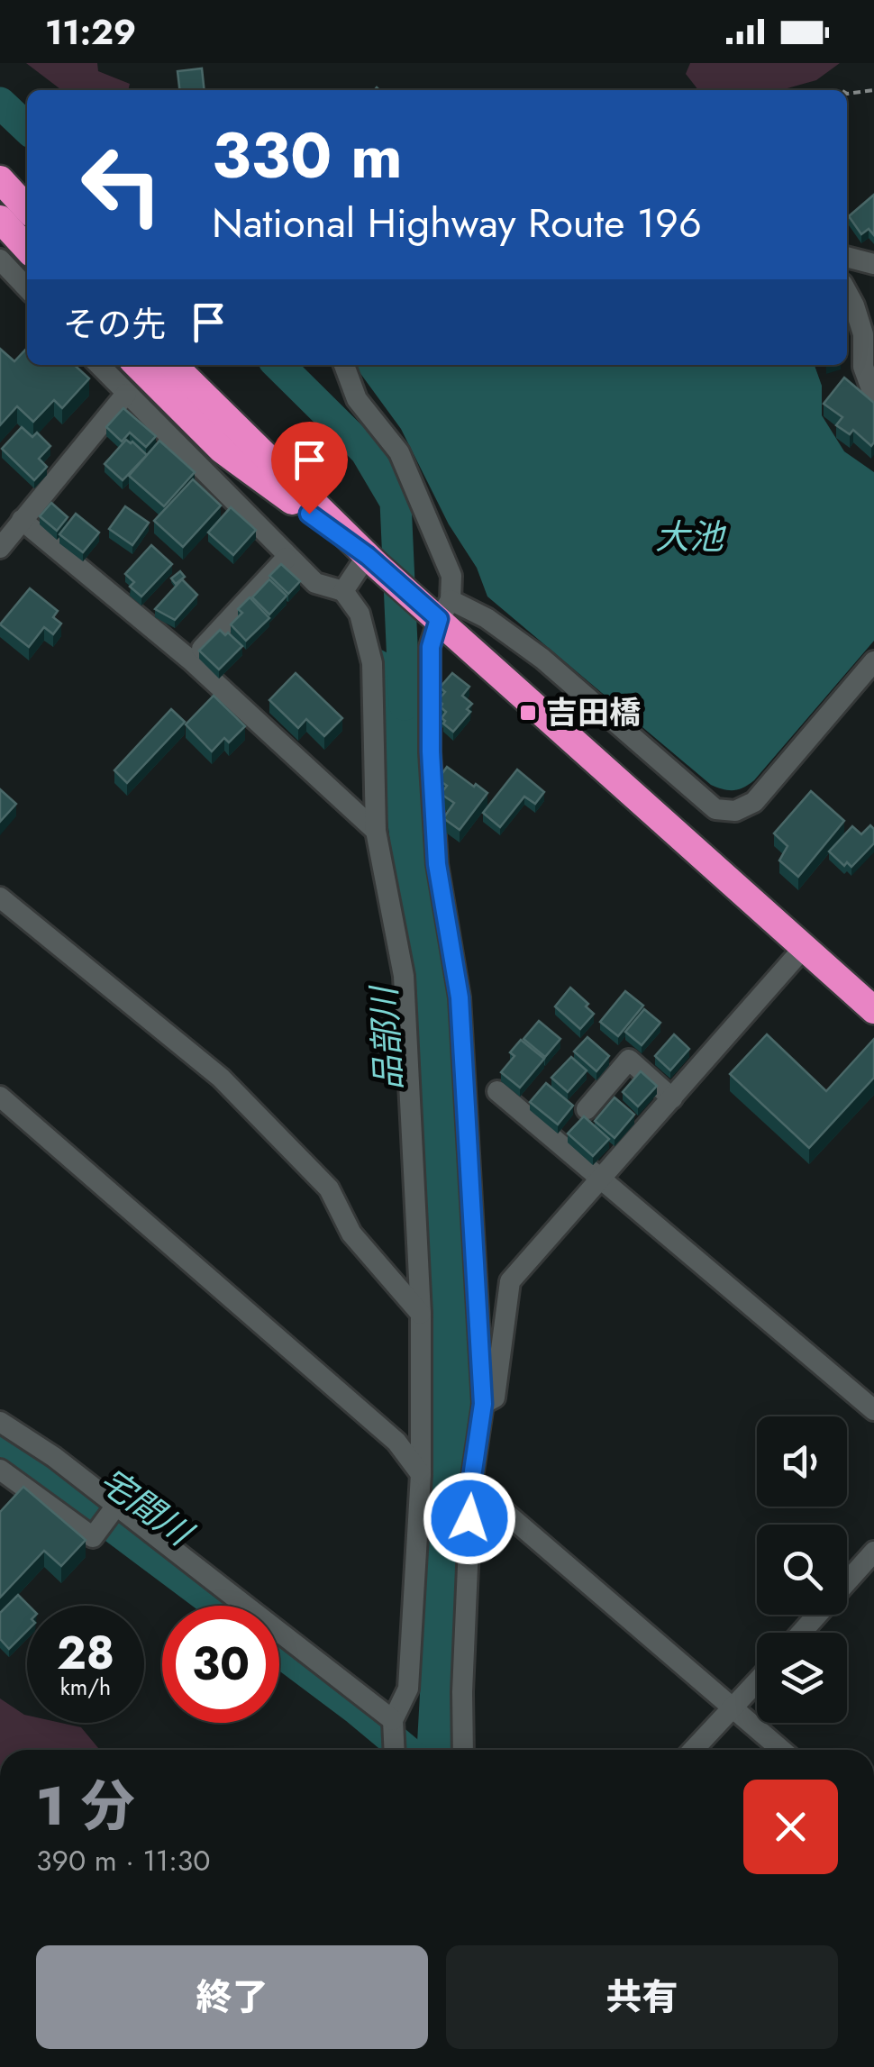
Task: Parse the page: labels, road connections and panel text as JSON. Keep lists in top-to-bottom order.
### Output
{
  "water": ["大池", "品部川", "宅間川"],
  "places": {
    "transit": ["吉田橋"]
  },
  "page": {
    "status": "11:29",
    "turn": ["330 m", "National Highway Route 196"],
    "then": "その先",
    "speed": "28 km/h",
    "limit": "30",
    "heading": ["1 分", "390 m · 11:30"],
    "buttons": ["終了", "共有"]
  }
}
